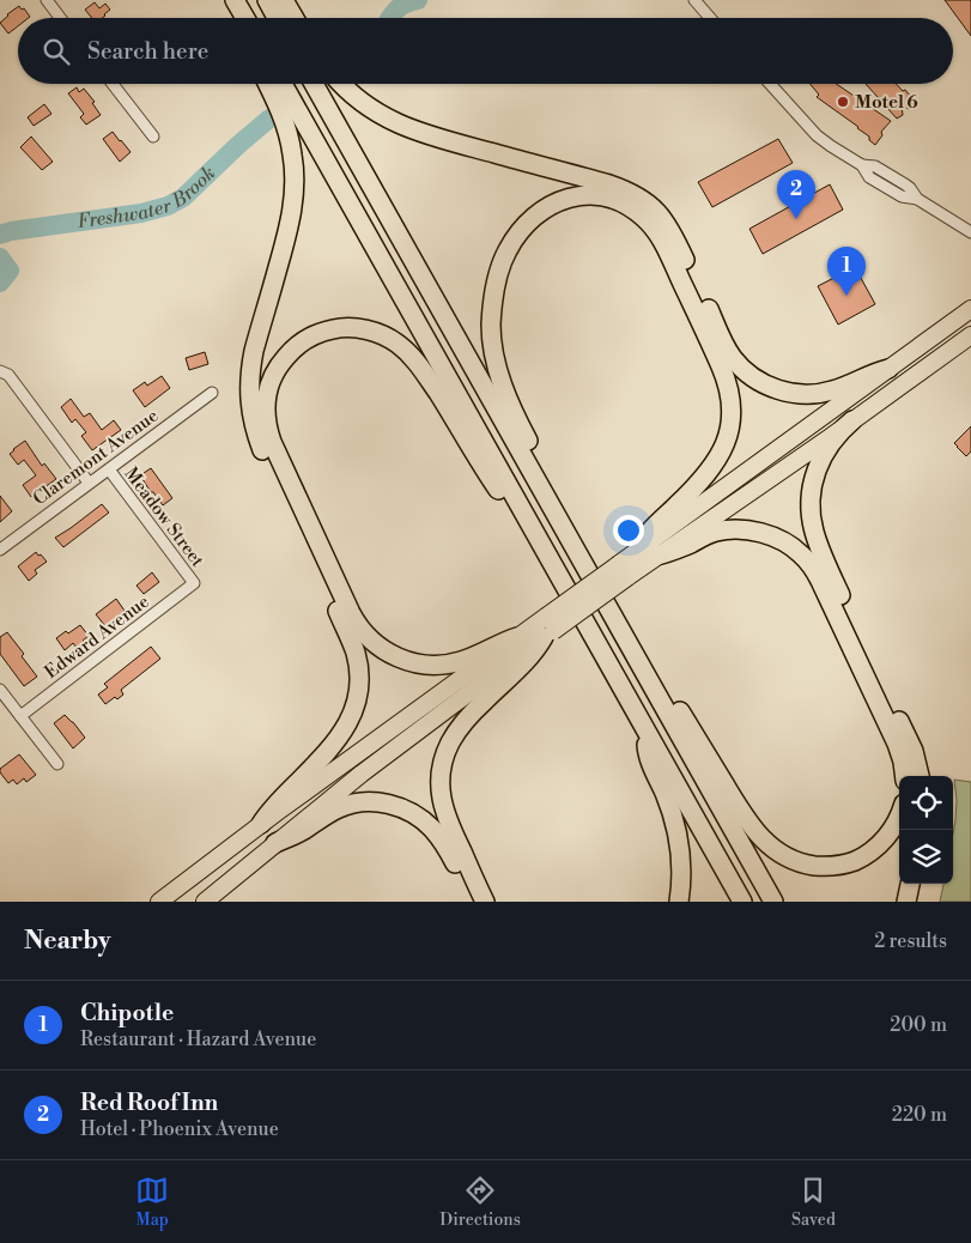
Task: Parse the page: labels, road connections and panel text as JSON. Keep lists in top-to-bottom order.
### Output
{
  "streets": {
    "street": ["Claremont Avenue", "Meadow Street", "Edward Avenue"]
  },
  "crossings": [
    ["Claremont Avenue", "Meadow Street"],
    ["Meadow Street", "Edward Avenue"]
  ],
  "water": ["Freshwater Brook"],
  "places": ["Motel 6"],
  "page": {
    "search": "Search here",
    "pins": ["2", "1"],
    "heading": ["Nearby", "2 results"],
    "list": [
      {
        "mark": "1",
        "name": "Chipotle",
        "note": "Restaurant · Hazard Avenue",
        "value": "200 m"
      },
      {
        "mark": "2",
        "name": "Red Roof Inn",
        "note": "Hotel · Phoenix Avenue",
        "value": "220 m"
      }
    ],
    "nav": ["Map", "Directions", "Saved"]
  }
}
